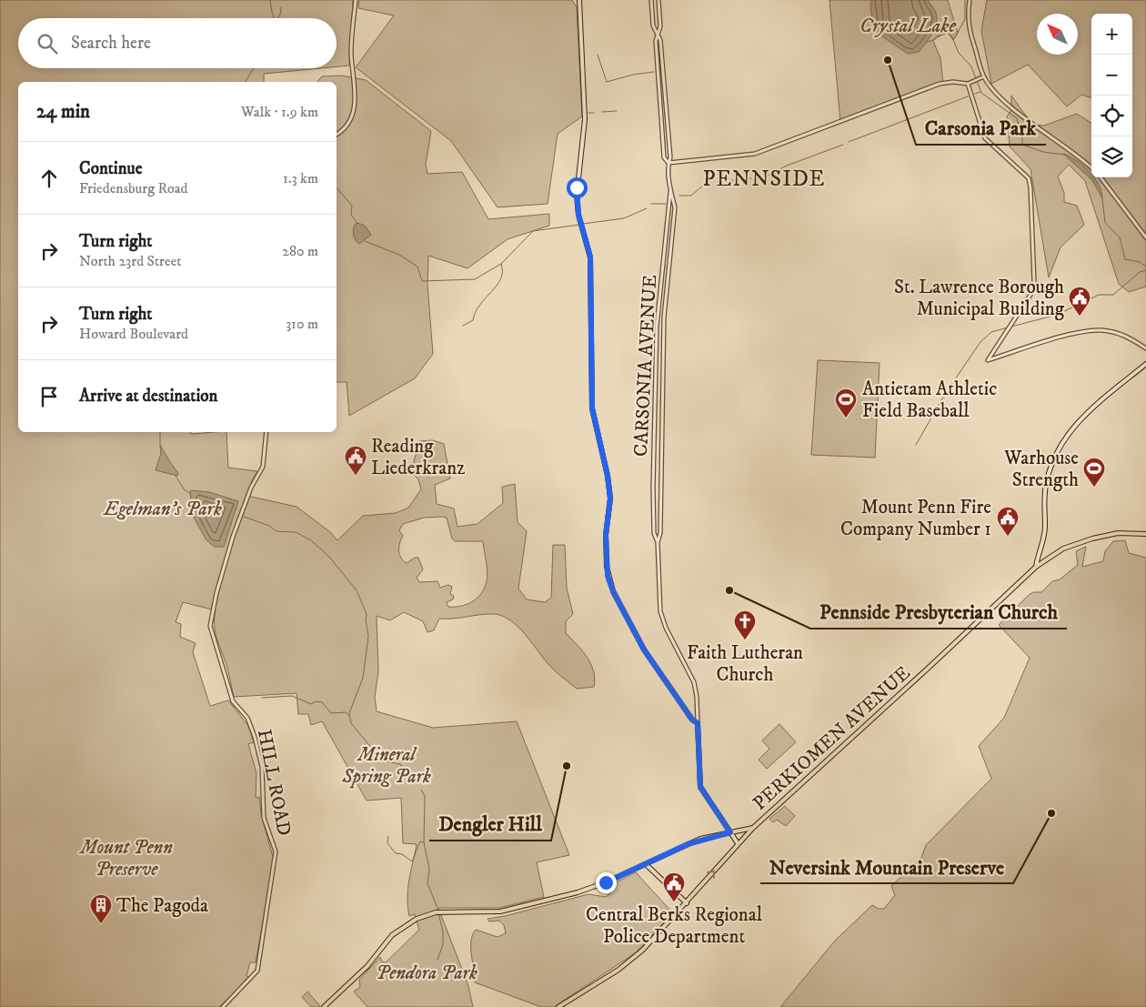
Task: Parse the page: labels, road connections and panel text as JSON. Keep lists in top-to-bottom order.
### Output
{
  "streets": {
    "main road": ["PERKIOMEN AVENUE"],
    "street": ["CARSONIA AVENUE", "HILL ROAD"]
  },
  "districts": ["PENNSIDE"],
  "water": ["Crystal Lake"],
  "parks": [
    "Egelman's Park",
    "Mineral Spring Park",
    "Mount Penn Preserve",
    "Pendora Park"
  ],
  "places": {
    "other": [
      "Carsonia Park",
      "Pennside Presbyterian Church",
      "Dengler Hill",
      "Neversink Mountain Preserve"
    ],
    "public building": [
      "St. Lawrence Borough Municipal Building",
      "Reading Liederkranz",
      "Mount Penn Fire Company Number 1",
      "Central Berks Regional Police Department"
    ],
    "sports": ["Antietam Athletic Field Baseball", "Warhouse Strength"],
    "church": ["Faith Lutheran Church"],
    "building": ["The Pagoda"]
  },
  "north": "top left",
  "page": {
    "map_buttons": ["+", "−"],
    "search": "Search here",
    "heading": ["24 min", "Walk · 1.9 km"],
    "list": [
      ["Continue", "Friedensburg Road", "1.3 km"],
      ["Turn right", "North 23rd Street", "280 m"],
      ["Turn right", "Howard Boulevard", "310 m"],
      "Arrive at destination"
    ]
  }
}
